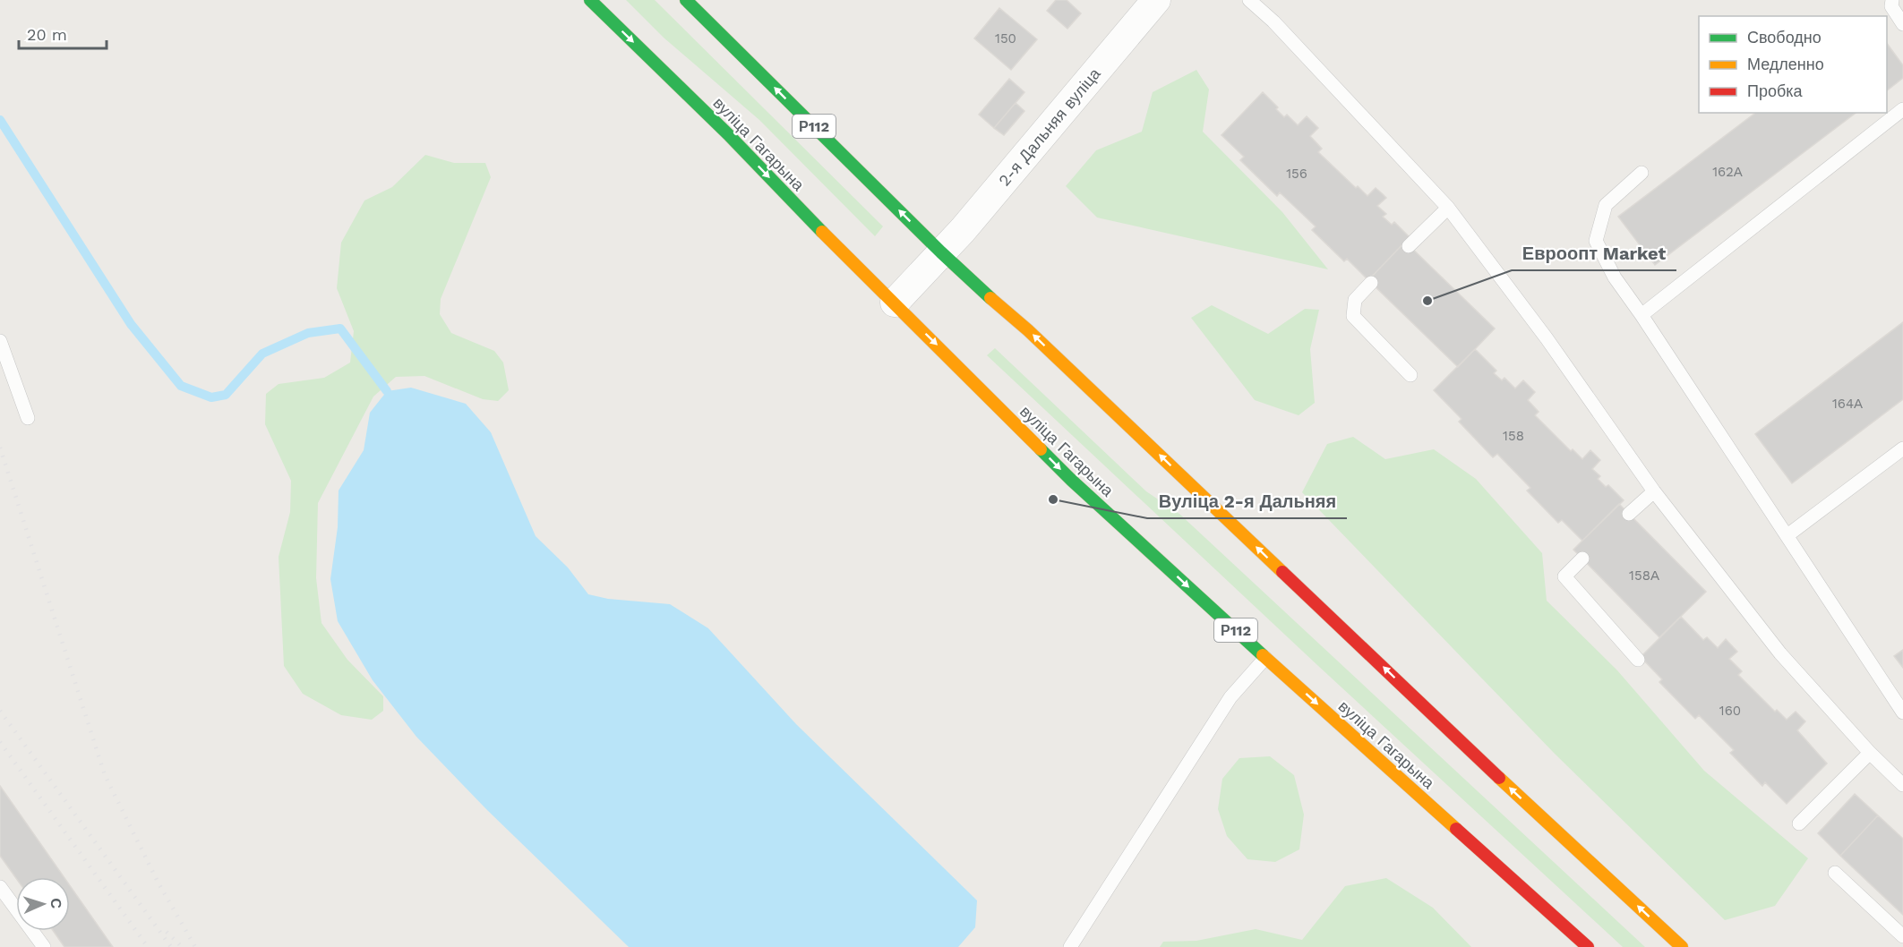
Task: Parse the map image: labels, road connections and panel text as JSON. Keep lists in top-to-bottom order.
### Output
{
  "streets": {
    "main road": ["Р112", "вуліца Гагарына"],
    "street": ["2-я Дальняя вуліца"]
  },
  "crossings": [
    ["Р112", "2-я Дальняя вуліца"],
    ["2-я Дальняя вуліца", "вуліца Гагарына"]
  ],
  "places": ["Евроопт Market", "Вуліца 2-я Дальняя"],
  "house_numbers": [
    "150",
    "162А",
    "156",
    "164А",
    "158",
    "158А",
    "160"
  ],
  "legend": ["Свободно", "Медленно", "Пробка"],
  "scale_bar": "20 m",
  "north": "right"
}
